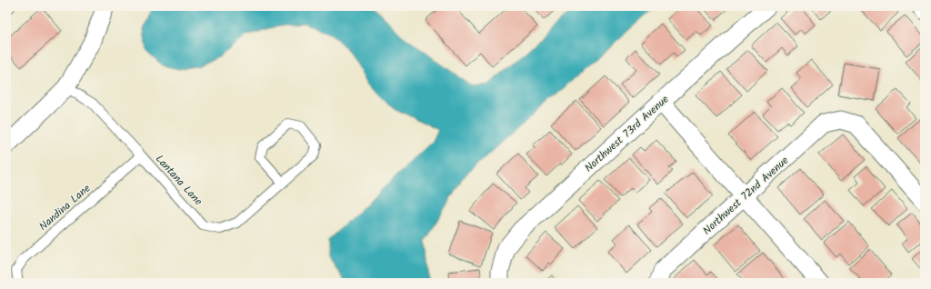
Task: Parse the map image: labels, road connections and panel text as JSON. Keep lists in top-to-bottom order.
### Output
{
  "streets": {
    "street": ["Northwest 73rd Avenue", "Northwest 72nd Avenue"],
    "lane": ["Lantana Lane", "Nandina Lane"]
  },
  "crossings": [
    ["Lantana Lane", "Nandina Lane"]
  ]
}
